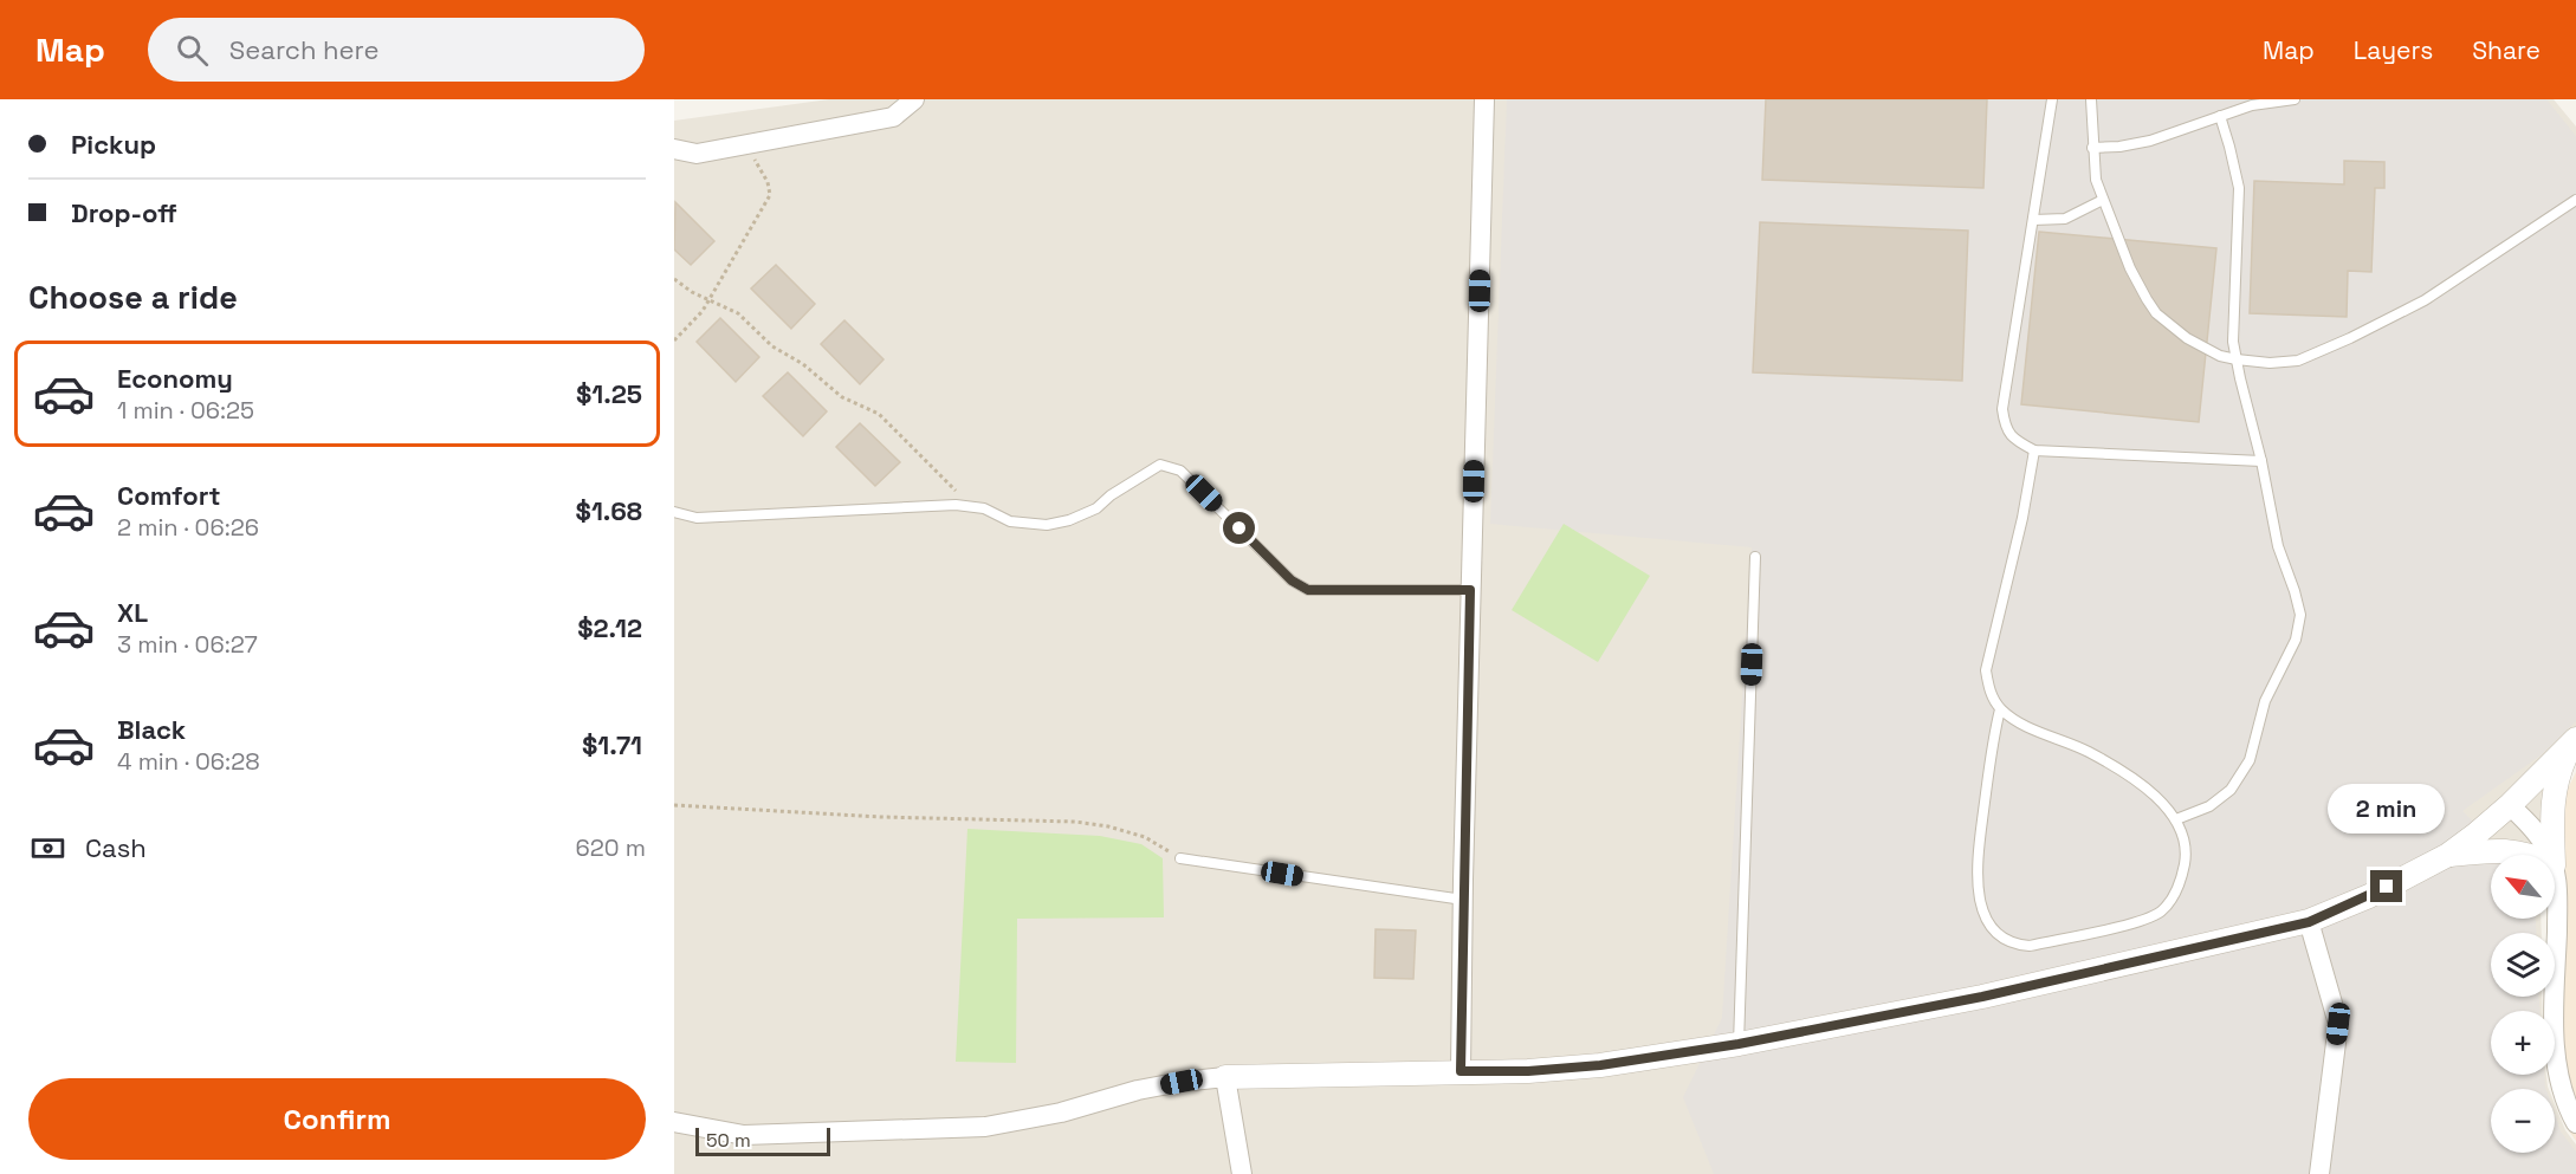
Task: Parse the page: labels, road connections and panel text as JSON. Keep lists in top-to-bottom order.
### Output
{
  "scale_bar": "50 m",
  "north": "top left",
  "page": {
    "header": "Map",
    "search": "Search here",
    "nav": ["Map", "Layers", "Share"],
    "banner": ["Pickup", "Drop-off"],
    "heading": "Choose a ride",
    "list": [
      {
        "name": "Economy",
        "note": "1 min · 06:25",
        "value": "$1.25"
      },
      {
        "name": "Comfort",
        "note": "2 min · 06:26",
        "value": "$1.68"
      },
      {
        "name": "XL",
        "note": "3 min · 06:27",
        "value": "$2.12"
      },
      {
        "name": "Black",
        "note": "4 min · 06:28",
        "value": "$1.71"
      }
    ],
    "bubble": "2 min",
    "pay": ["Cash", "620 m"],
    "map_buttons": ["+", "−"],
    "buttons": "Confirm",
    "scale": "50 m"
  }
}
